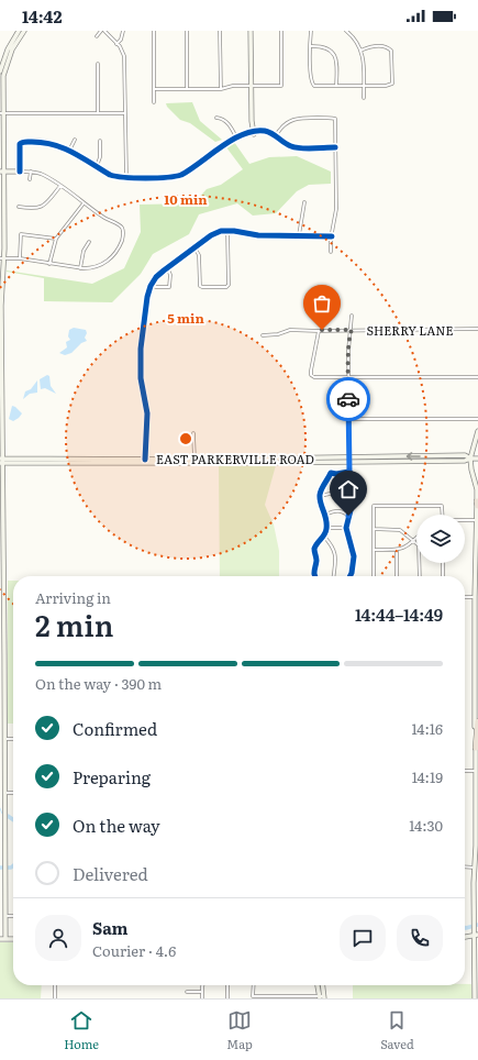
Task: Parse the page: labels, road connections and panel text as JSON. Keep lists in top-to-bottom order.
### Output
{
  "streets": {
    "main road": ["EAST PARKERVILLE ROAD"],
    "street": ["SHERRY LANE"]
  },
  "page": {
    "status": "14:42",
    "heading": ["2 min", "Arriving in", "14:44–14:49"],
    "panel": ["Sam", "Courier · 4.6"],
    "bar": "On the way · 390 m",
    "list": [
      ["Confirmed", "14:16"],
      ["Preparing", "14:19"],
      ["On the way", "14:30"],
      "Delivered"
    ],
    "tabs": ["Home", "Map", "Saved"]
  },
  "rings": ["10 min", "5 min"]
}
